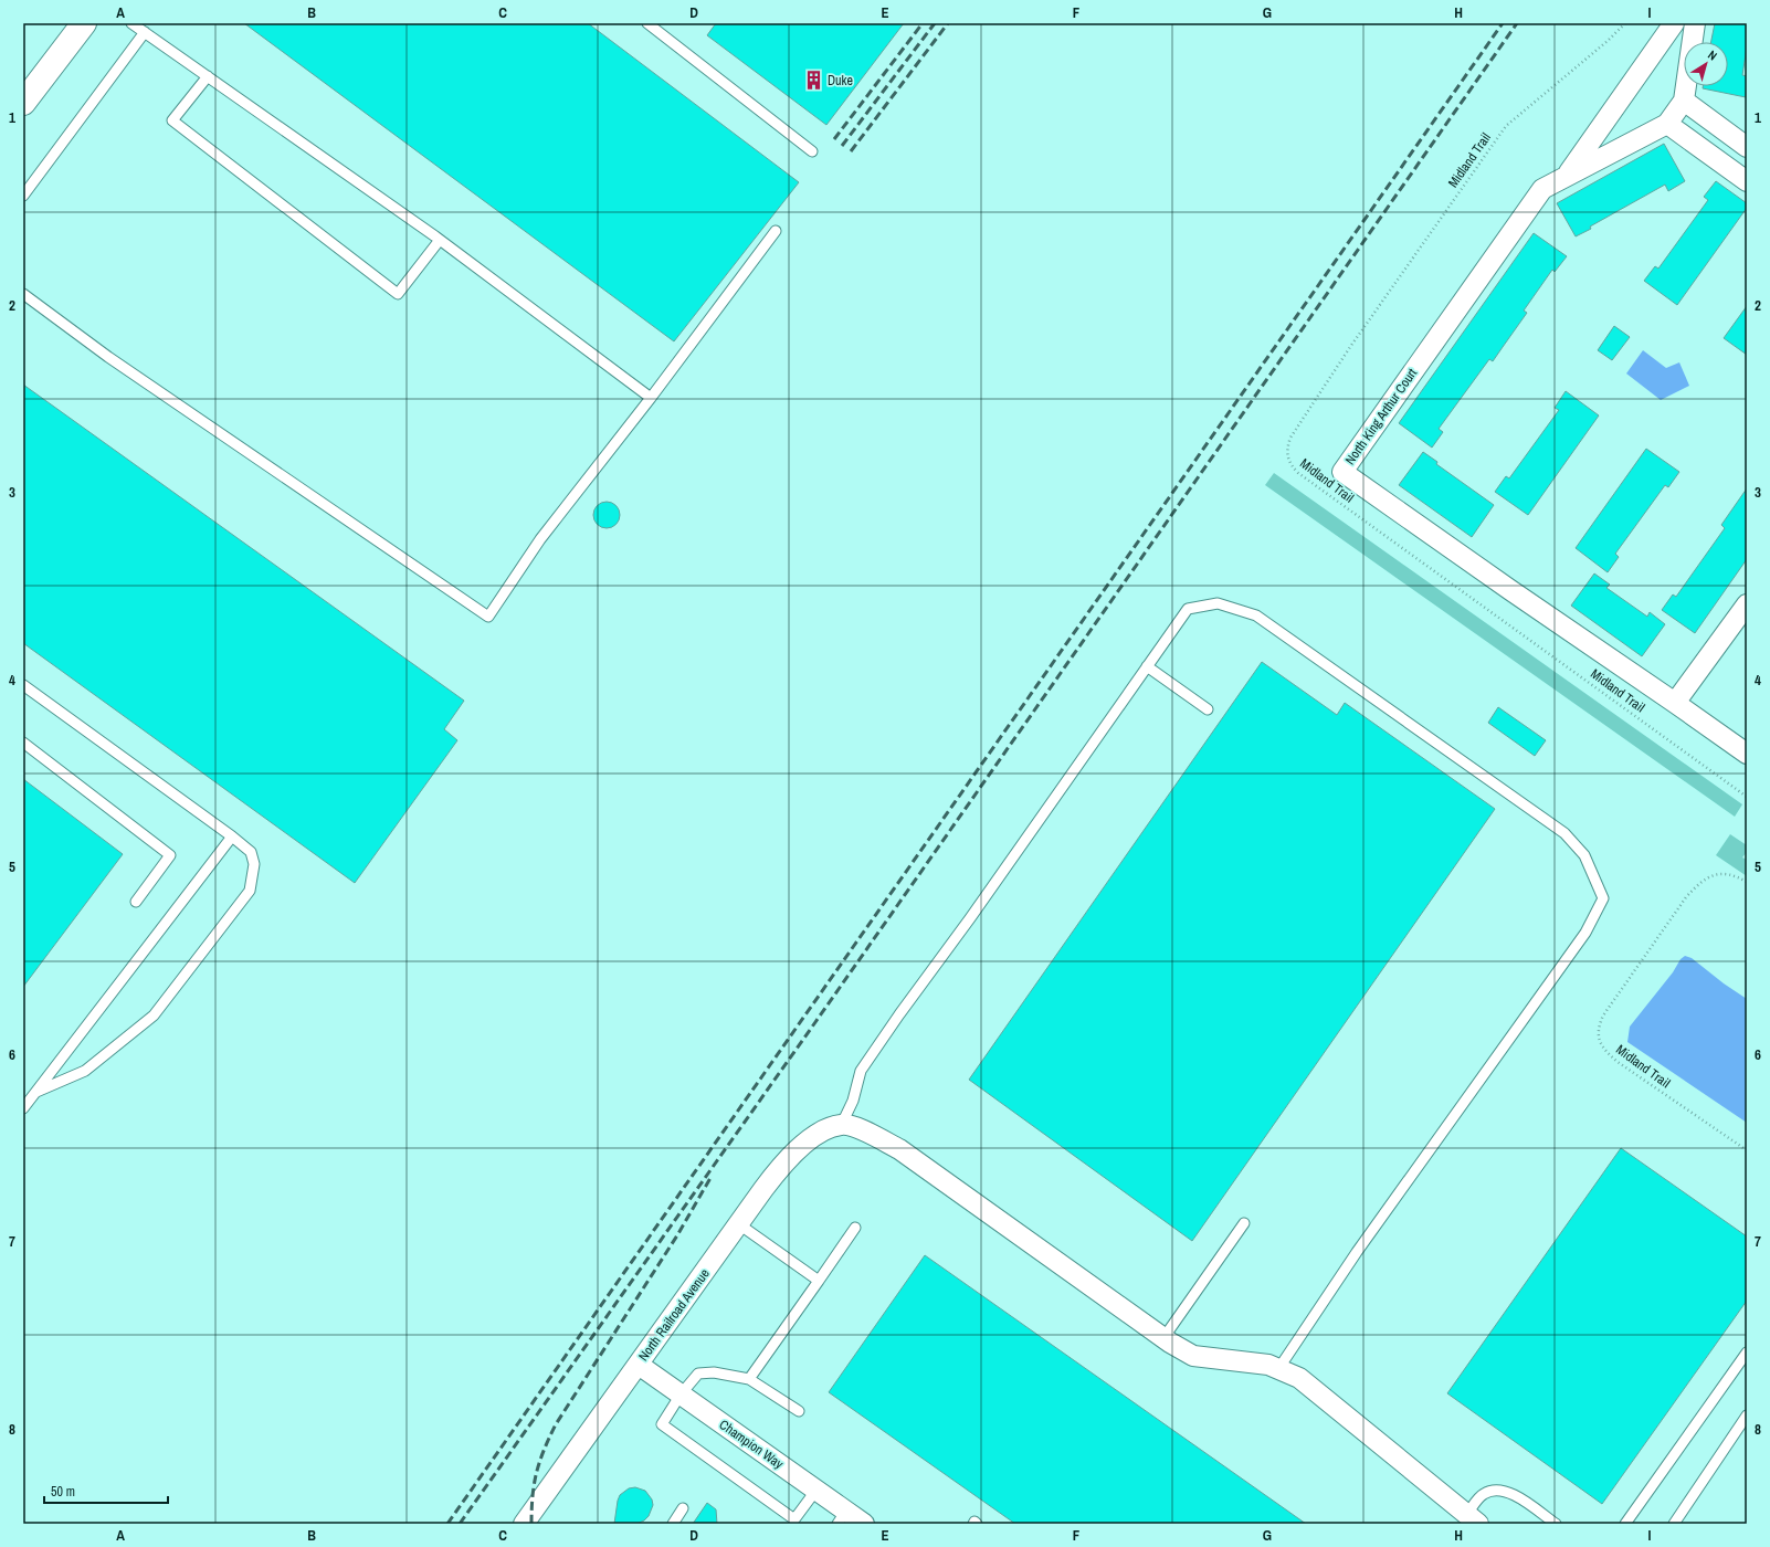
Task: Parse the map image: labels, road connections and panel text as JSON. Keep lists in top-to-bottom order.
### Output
{
  "streets": {
    "street": ["North King Arthur Court", "North Railroad Avenue", "Champion Way"],
    "path": ["Midland Trail"]
  },
  "crossings": [
    ["North Railroad Avenue", "Champion Way"]
  ],
  "places": {
    "building": ["Duke"]
  },
  "scale_bar": "50 m",
  "north": "top right",
  "grid": {
    "columns": [
      "A",
      "B",
      "C",
      "D",
      "E",
      "F",
      "G",
      "H",
      "I"
    ],
    "rows": [
      "1",
      "2",
      "3",
      "4",
      "5",
      "6",
      "7",
      "8"
    ]
  }
}
